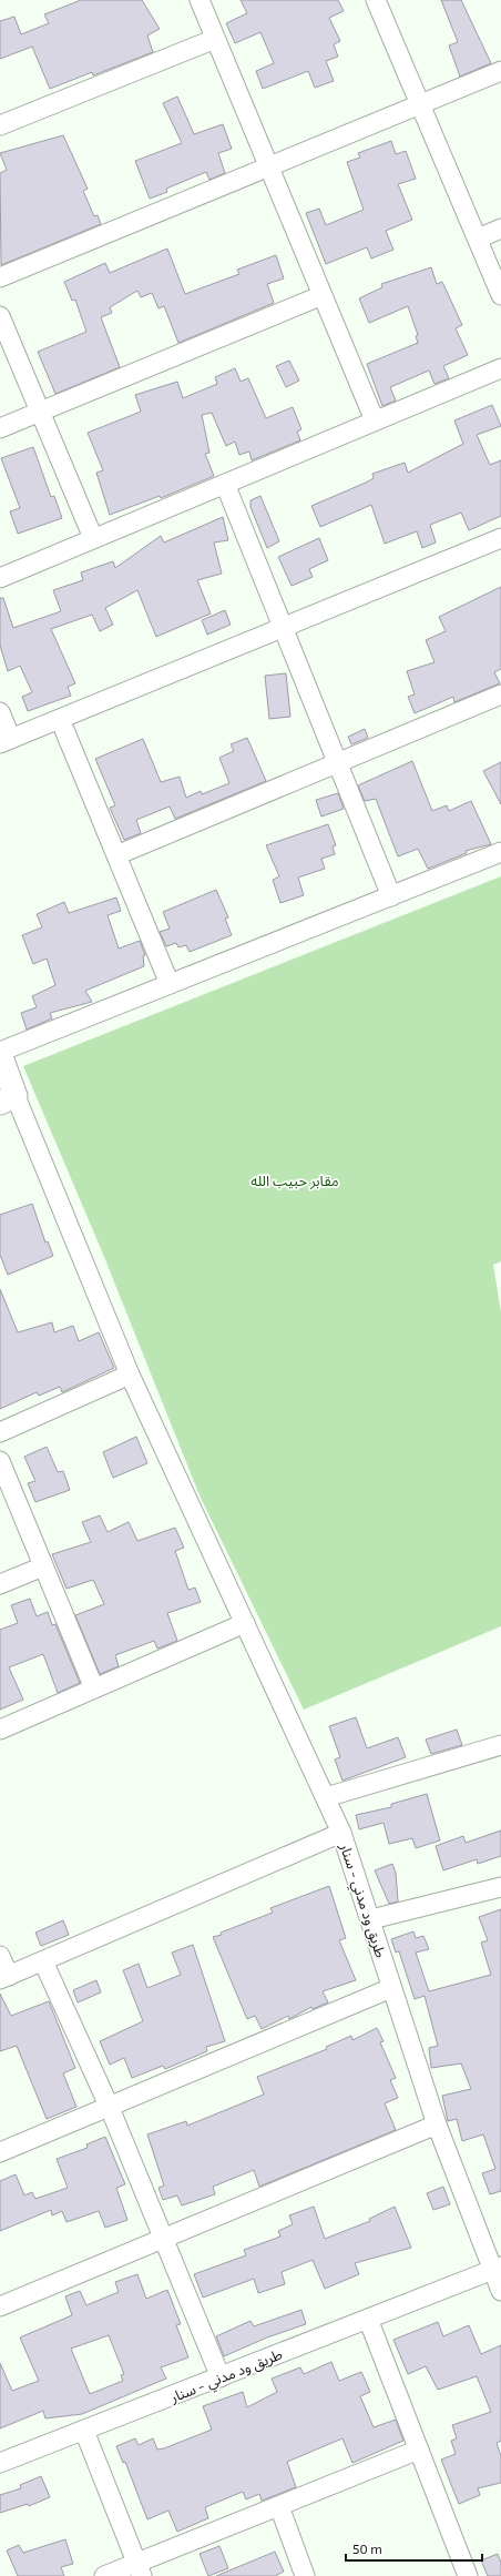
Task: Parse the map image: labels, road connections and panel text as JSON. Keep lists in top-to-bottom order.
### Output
{
  "streets": {
    "street": ["طريق ود مدني - سنار"]
  },
  "parks": ["مقابر حبيب الله"],
  "scale_bar": "50 m"
}
